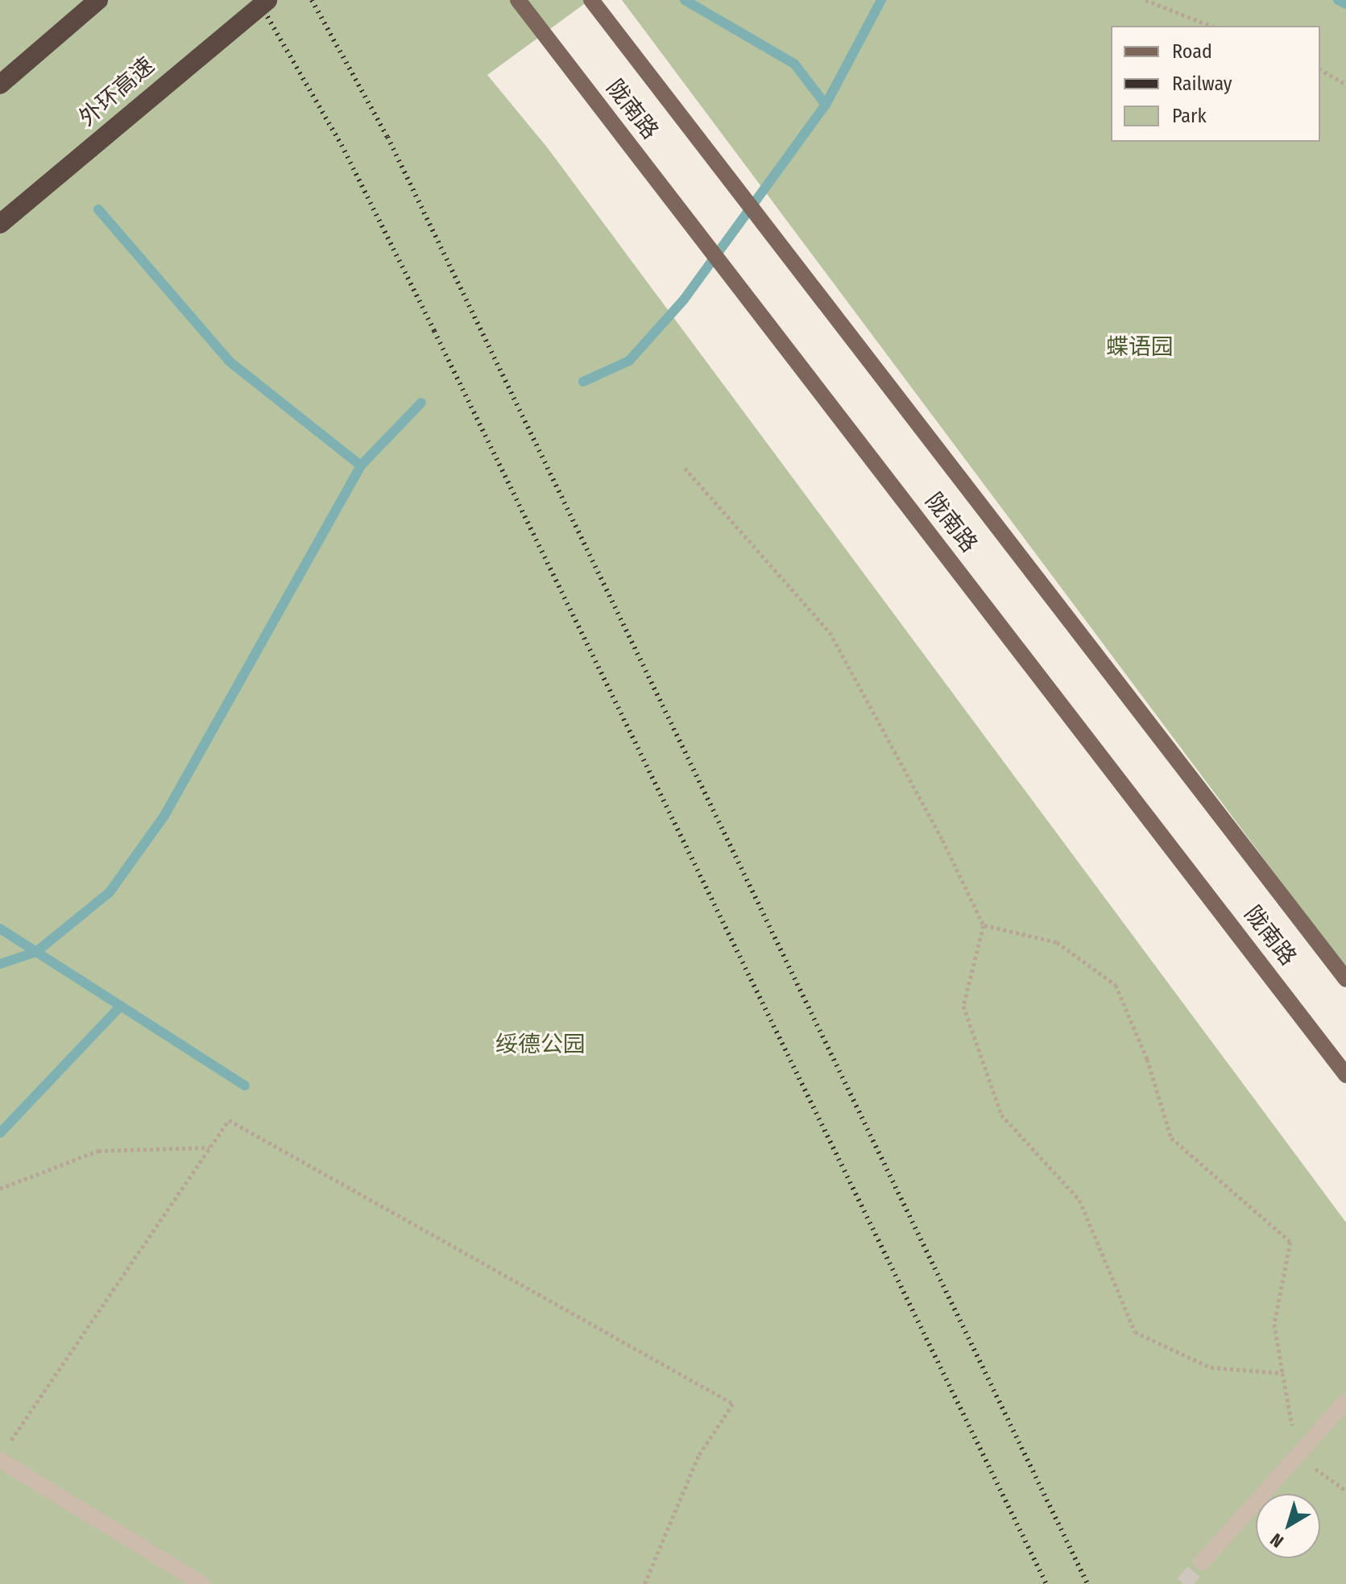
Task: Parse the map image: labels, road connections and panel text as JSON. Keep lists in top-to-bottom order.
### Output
{
  "streets": {
    "highway": ["外环高速"],
    "main road": ["陇南路"]
  },
  "parks": ["蝶语园", "绥德公园"],
  "legend": ["Road", "Railway", "Park"],
  "north": "bottom left"
}
